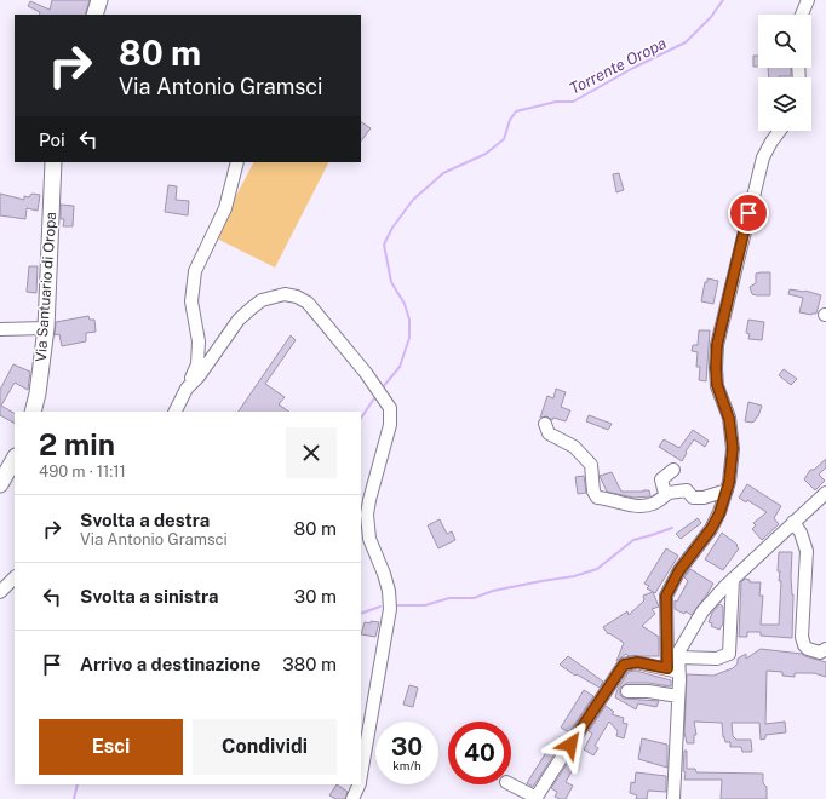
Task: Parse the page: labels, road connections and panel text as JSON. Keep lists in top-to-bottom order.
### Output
{
  "streets": {
    "main road": ["Via Santuario di Oropa"]
  },
  "water": ["Torrente Oropa"],
  "page": {
    "turn": ["80 m", "Via Antonio Gramsci"],
    "then": "Poi",
    "heading": ["2 min", "490 m · 11:11"],
    "list": [
      {
        "name": "Svolta a destra",
        "note": "Via Antonio Gramsci",
        "value": "80 m"
      },
      {
        "name": "Svolta a sinistra",
        "value": "30 m"
      },
      {
        "name": "Arrivo a destinazione",
        "value": "380 m"
      }
    ],
    "buttons": ["Esci", "Condividi"],
    "speed": "30 km/h",
    "limit": "40"
  }
}
